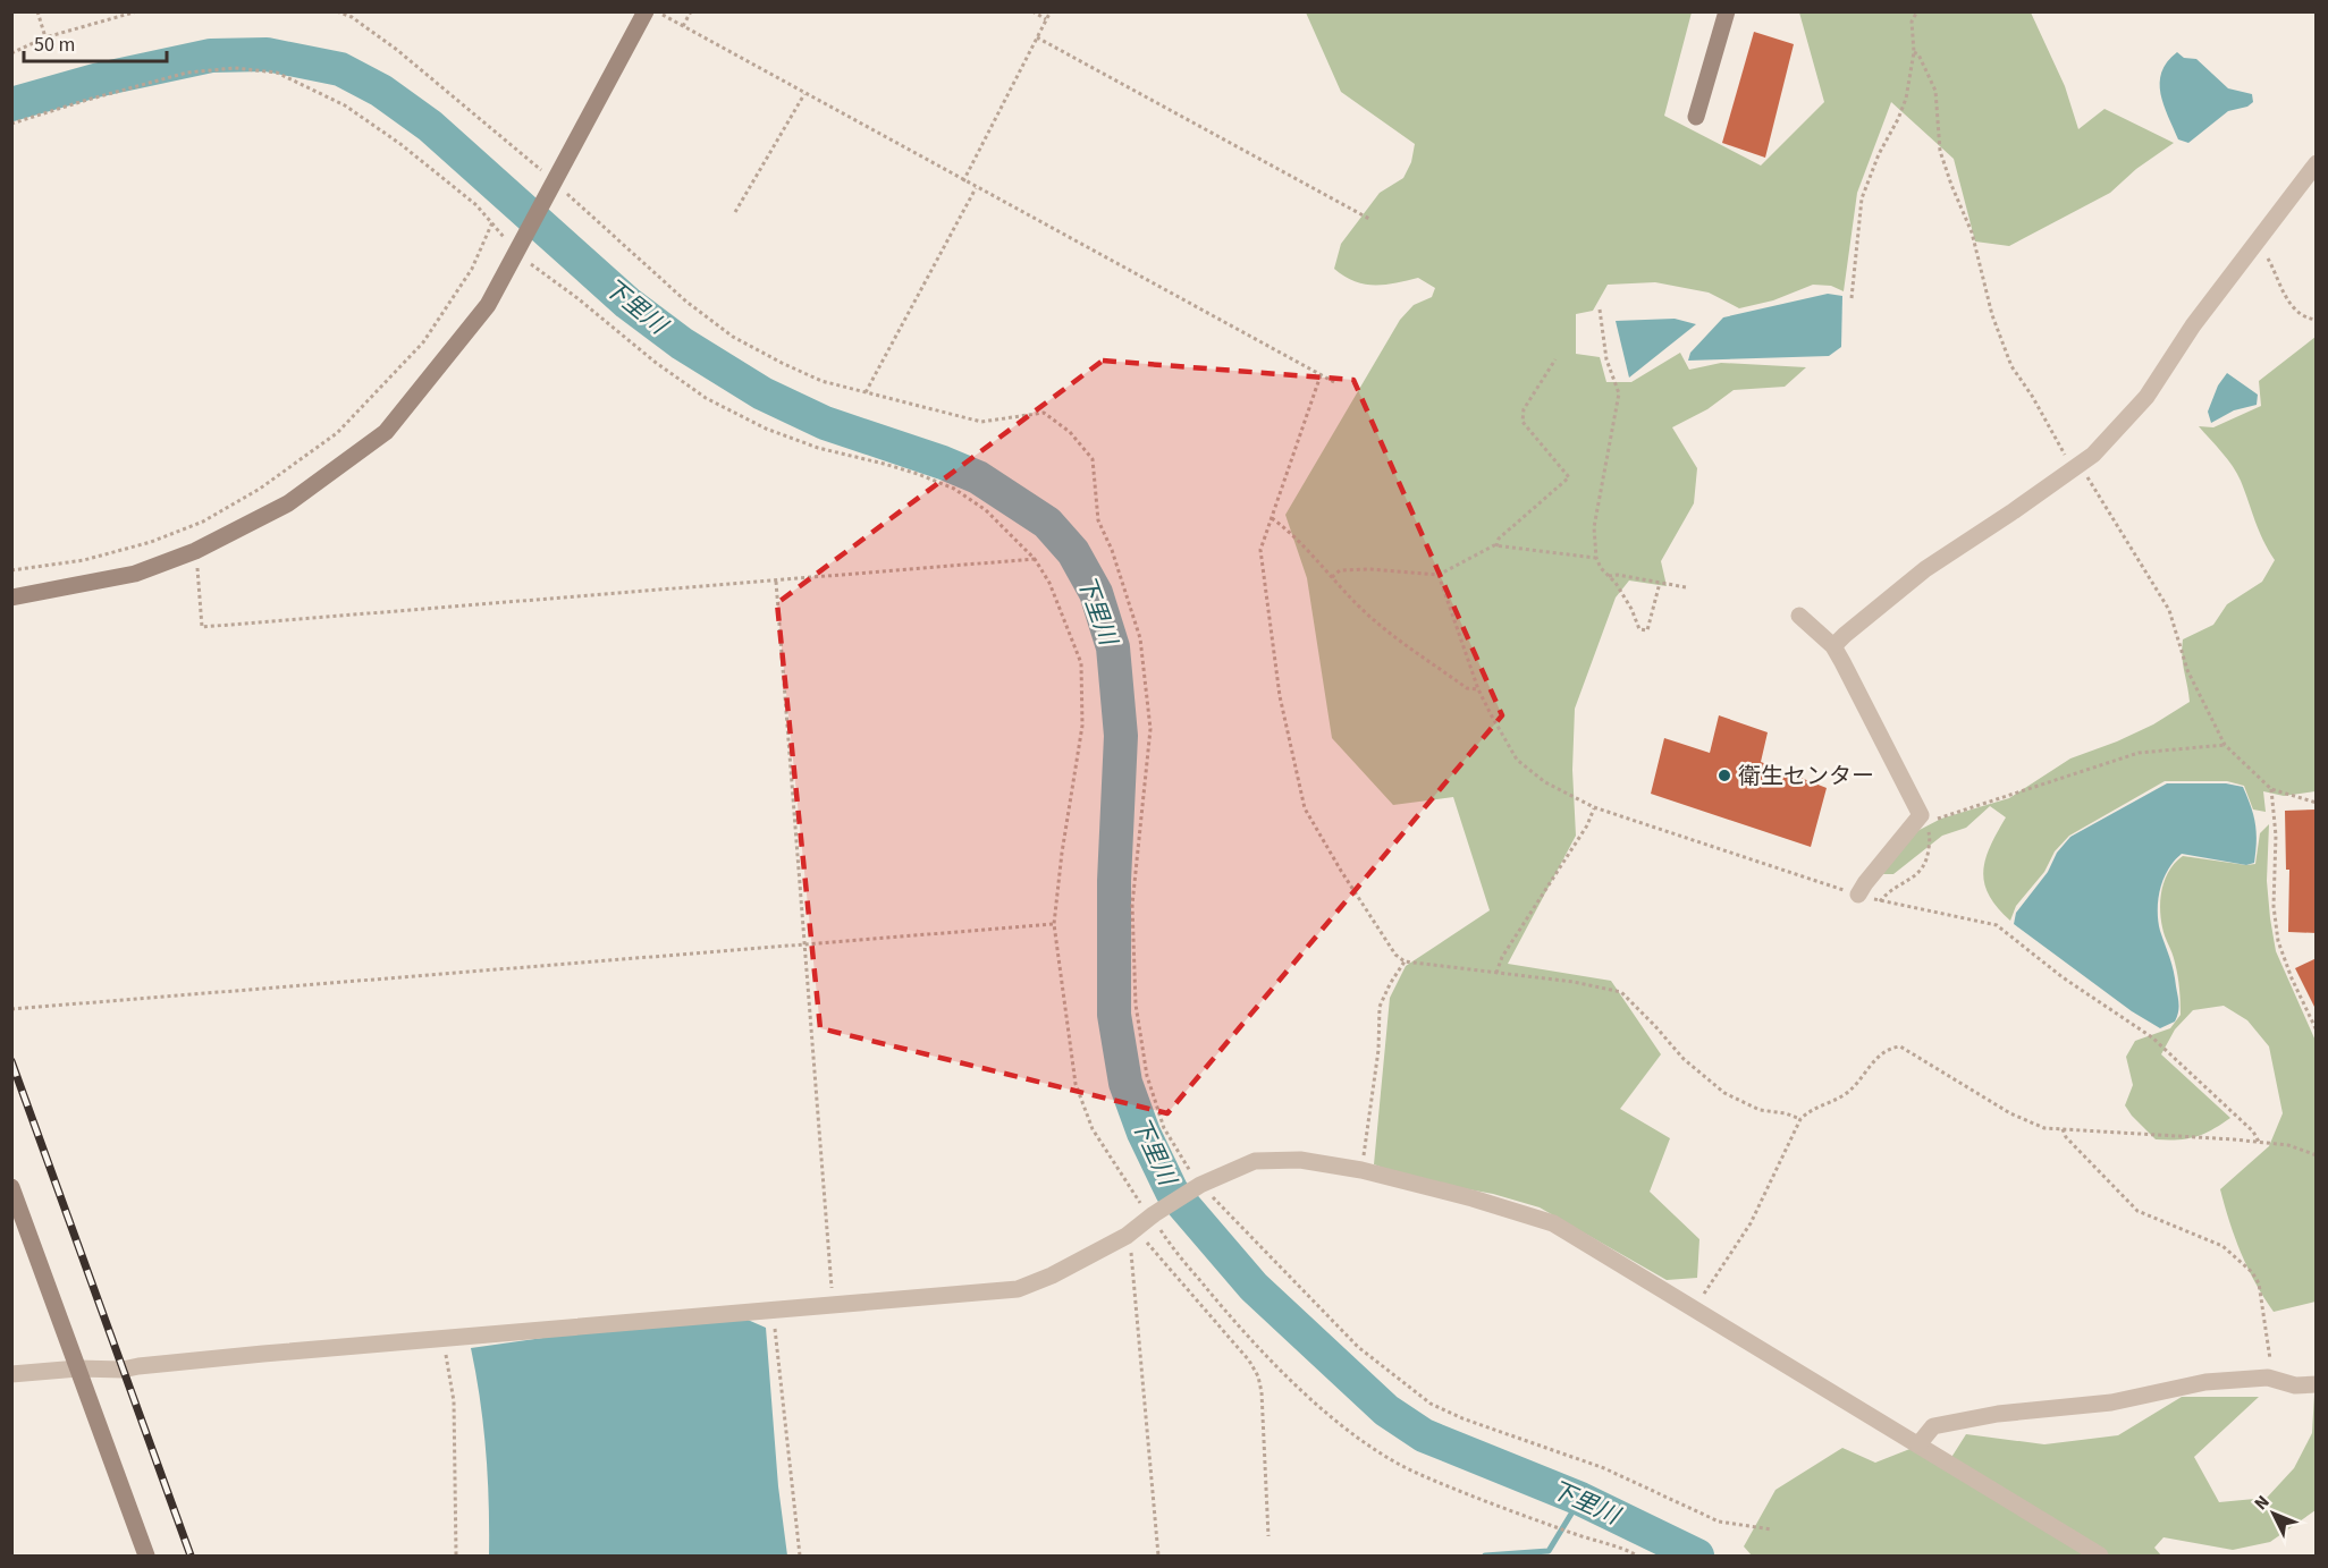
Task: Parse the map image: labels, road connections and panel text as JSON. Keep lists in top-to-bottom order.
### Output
{
  "water": ["下里川"],
  "places": ["衛生センター"],
  "scale_bar": "50 m",
  "north": "top left"
}
